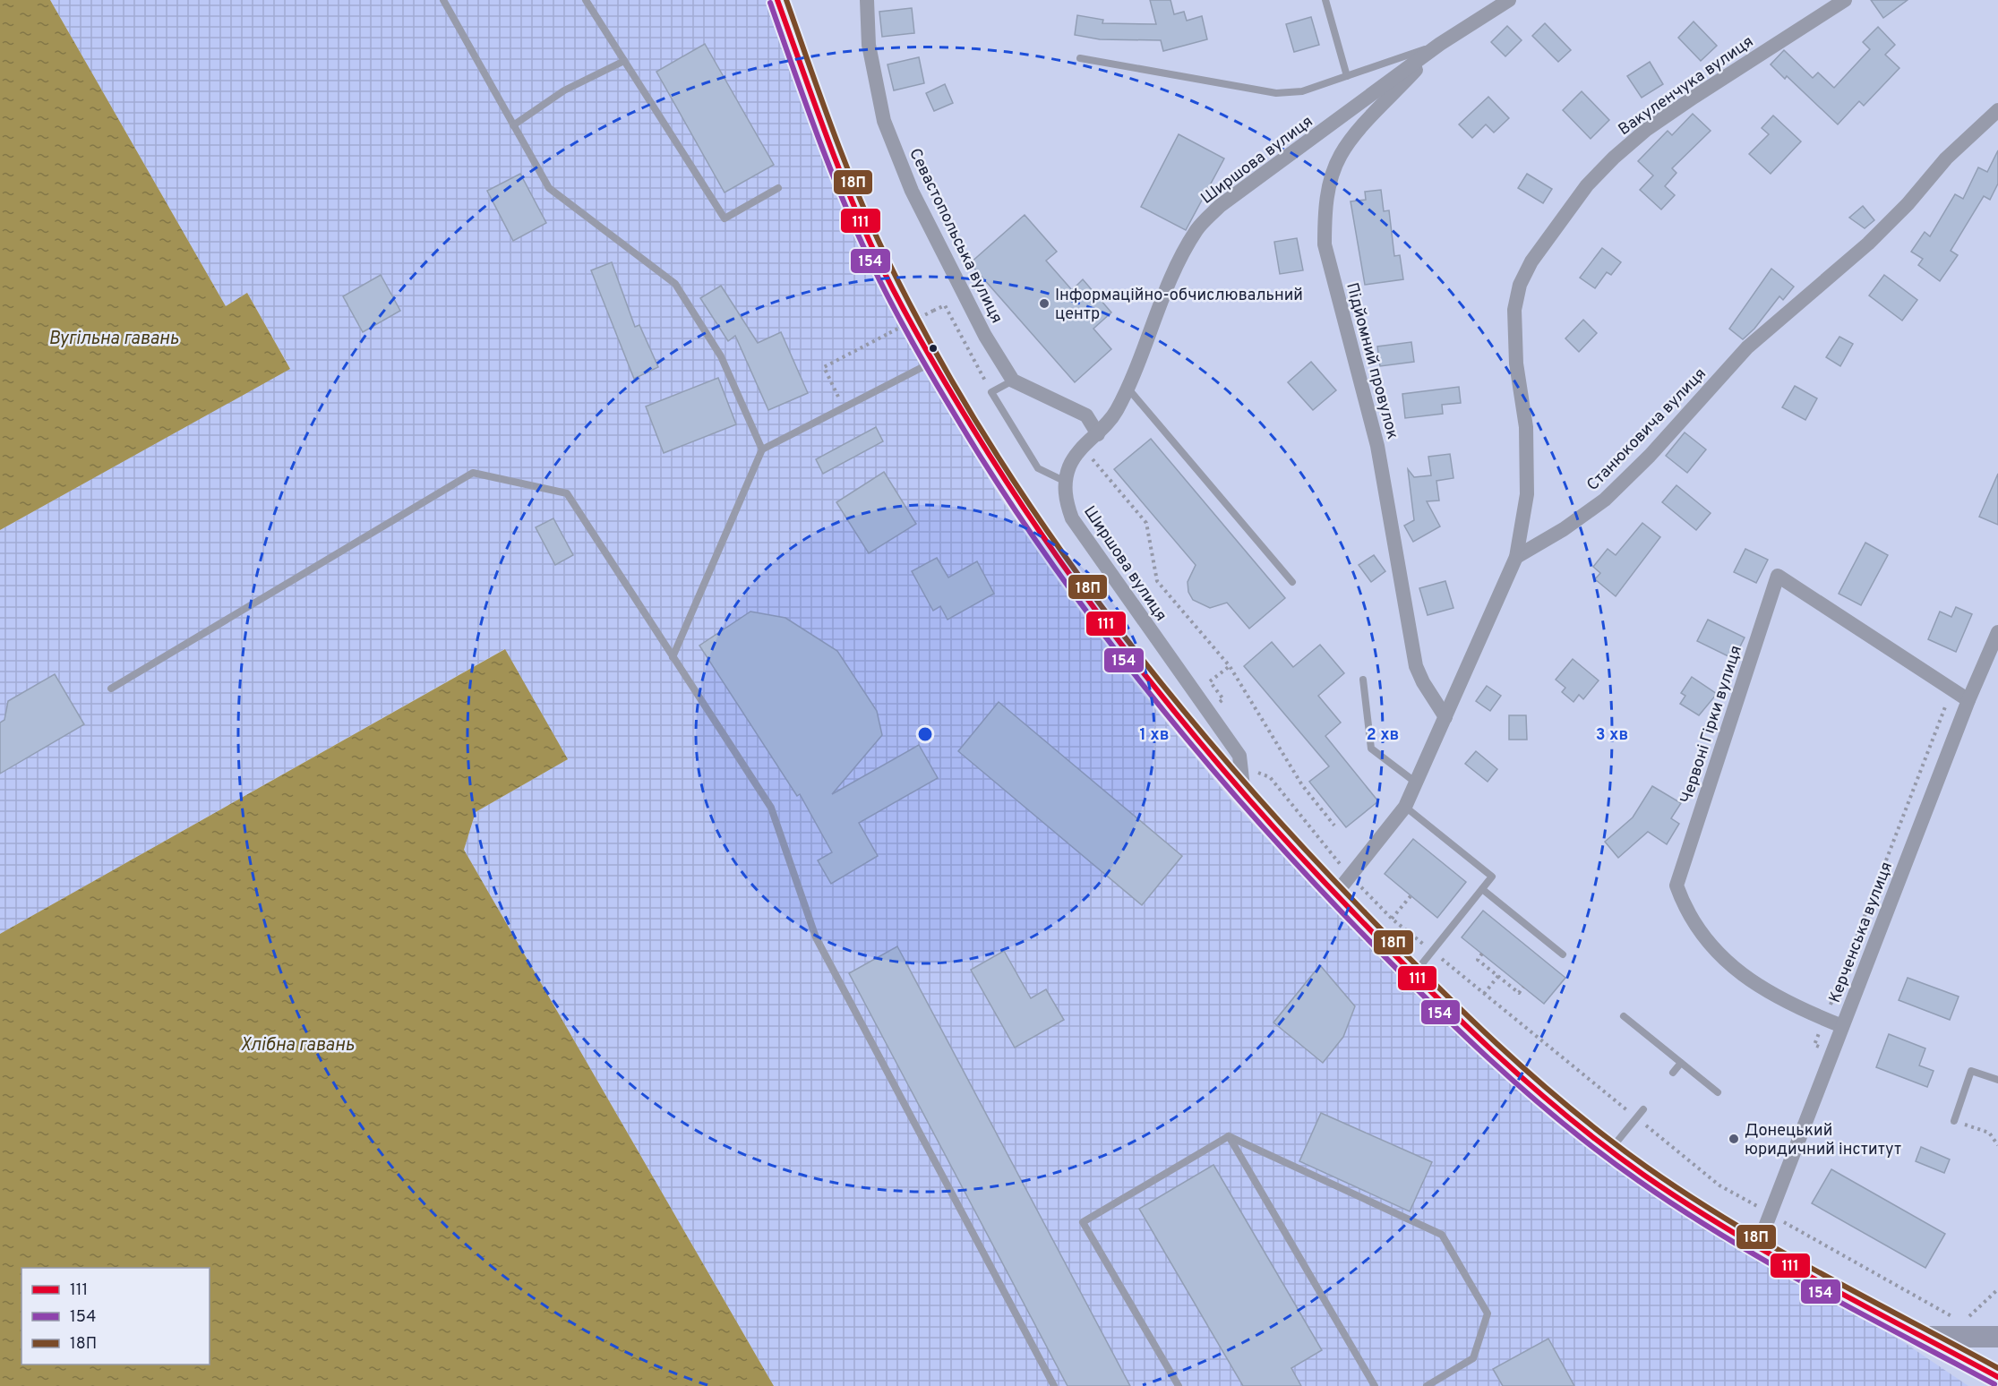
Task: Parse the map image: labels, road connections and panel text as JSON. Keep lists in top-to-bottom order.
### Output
{
  "streets": {
    "street": [
      "Вакуленчука вулиця",
      "Ширшова вулиця",
      "Севастопольська вулиця",
      "Підйомний провулок",
      "Станюковича вулиця",
      "Червоні Гірки вулиця",
      "Керченська вулиця"
    ]
  },
  "crossings": [
    ["Вакуленчука вулиця", "Станюковича вулиця"],
    ["Ширшова вулиця", "Підйомний провулок"],
    ["Червоні Гірки вулиця", "Керченська вулиця"]
  ],
  "water": ["Вугільна гавань", "Хлібна гавань"],
  "places": ["Інформаційно-обчислювальний центр", "Донецький юридичний інститут"],
  "lines": ["transit line 111", "transit line 18П", "transit line 154"],
  "legend": ["111", "154", "18П"],
  "rings": ["1 хв", "2 хв", "3 хв"]
}
